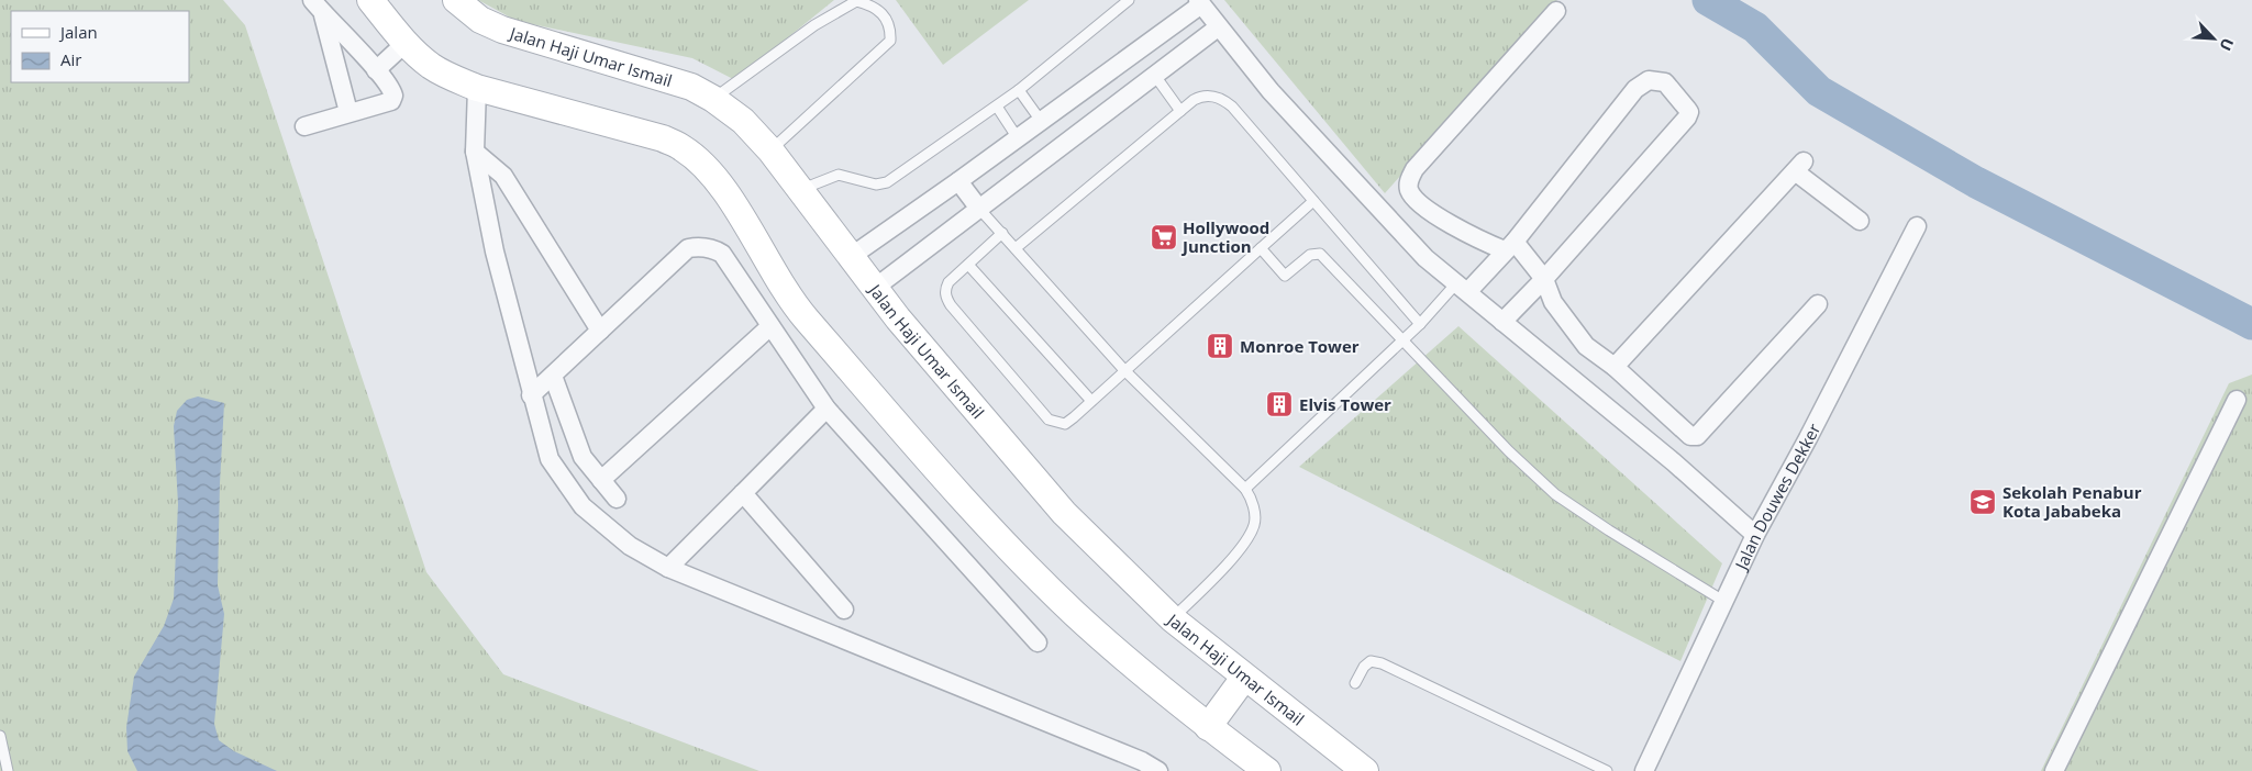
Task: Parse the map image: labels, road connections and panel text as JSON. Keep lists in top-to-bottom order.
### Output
{
  "streets": {
    "main road": ["Jalan Haji Umar Ismail"],
    "street": ["Jalan Douwes Dekker"]
  },
  "places": {
    "supermarket": ["Hollywood Junction"],
    "building": ["Monroe Tower", "Elvis Tower"],
    "school or university": ["Sekolah Penabur Kota Jababeka"]
  },
  "legend": ["Jalan", "Air"],
  "north": "bottom right"
}
